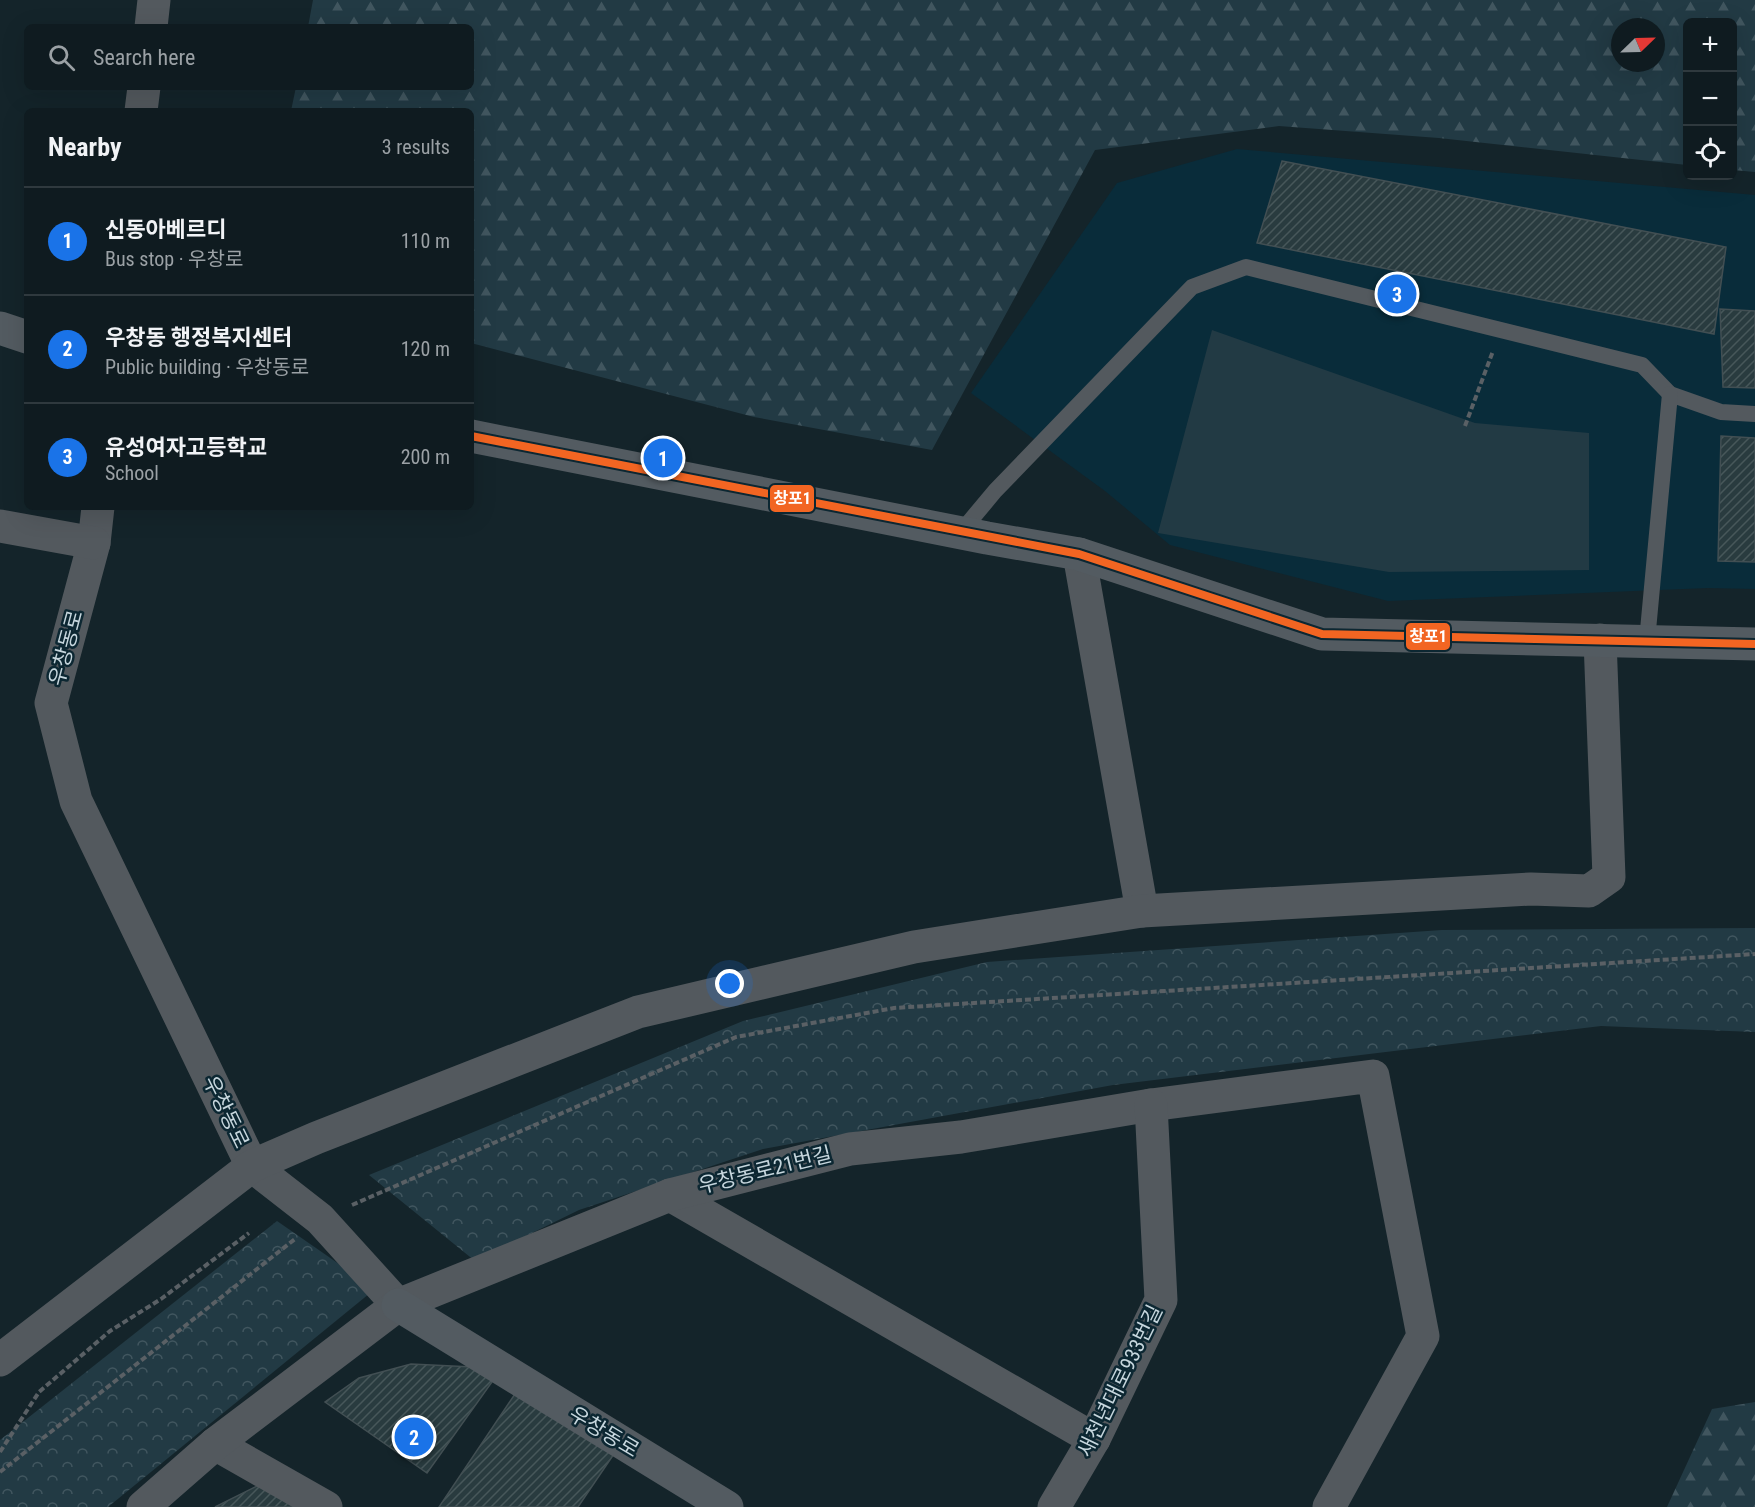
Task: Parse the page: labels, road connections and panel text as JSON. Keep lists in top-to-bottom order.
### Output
{
  "streets": {
    "main road": ["우창동로"],
    "street": ["우창동로21번길", "새천년대로933번길"]
  },
  "crossings": [
    ["우창동로", "우창동로21번길"],
    ["우창동로21번길", "새천년대로933번길"]
  ],
  "lines": ["transit line 창포1"],
  "north": "top right",
  "page": {
    "map_buttons": ["+", "−"],
    "search": "Search here",
    "heading": ["Nearby", "3 results"],
    "list": [
      {
        "mark": "1",
        "name": "신동아베르디",
        "note": "Bus stop · 우창로",
        "value": "110 m"
      },
      {
        "mark": "2",
        "name": "우창동 행정복지센터",
        "note": "Public building · 우창동로",
        "value": "120 m"
      },
      {
        "mark": "3",
        "name": "유성여자고등학교",
        "note": "School",
        "value": "200 m"
      }
    ],
    "pins": ["3", "1", "2"]
  }
}
